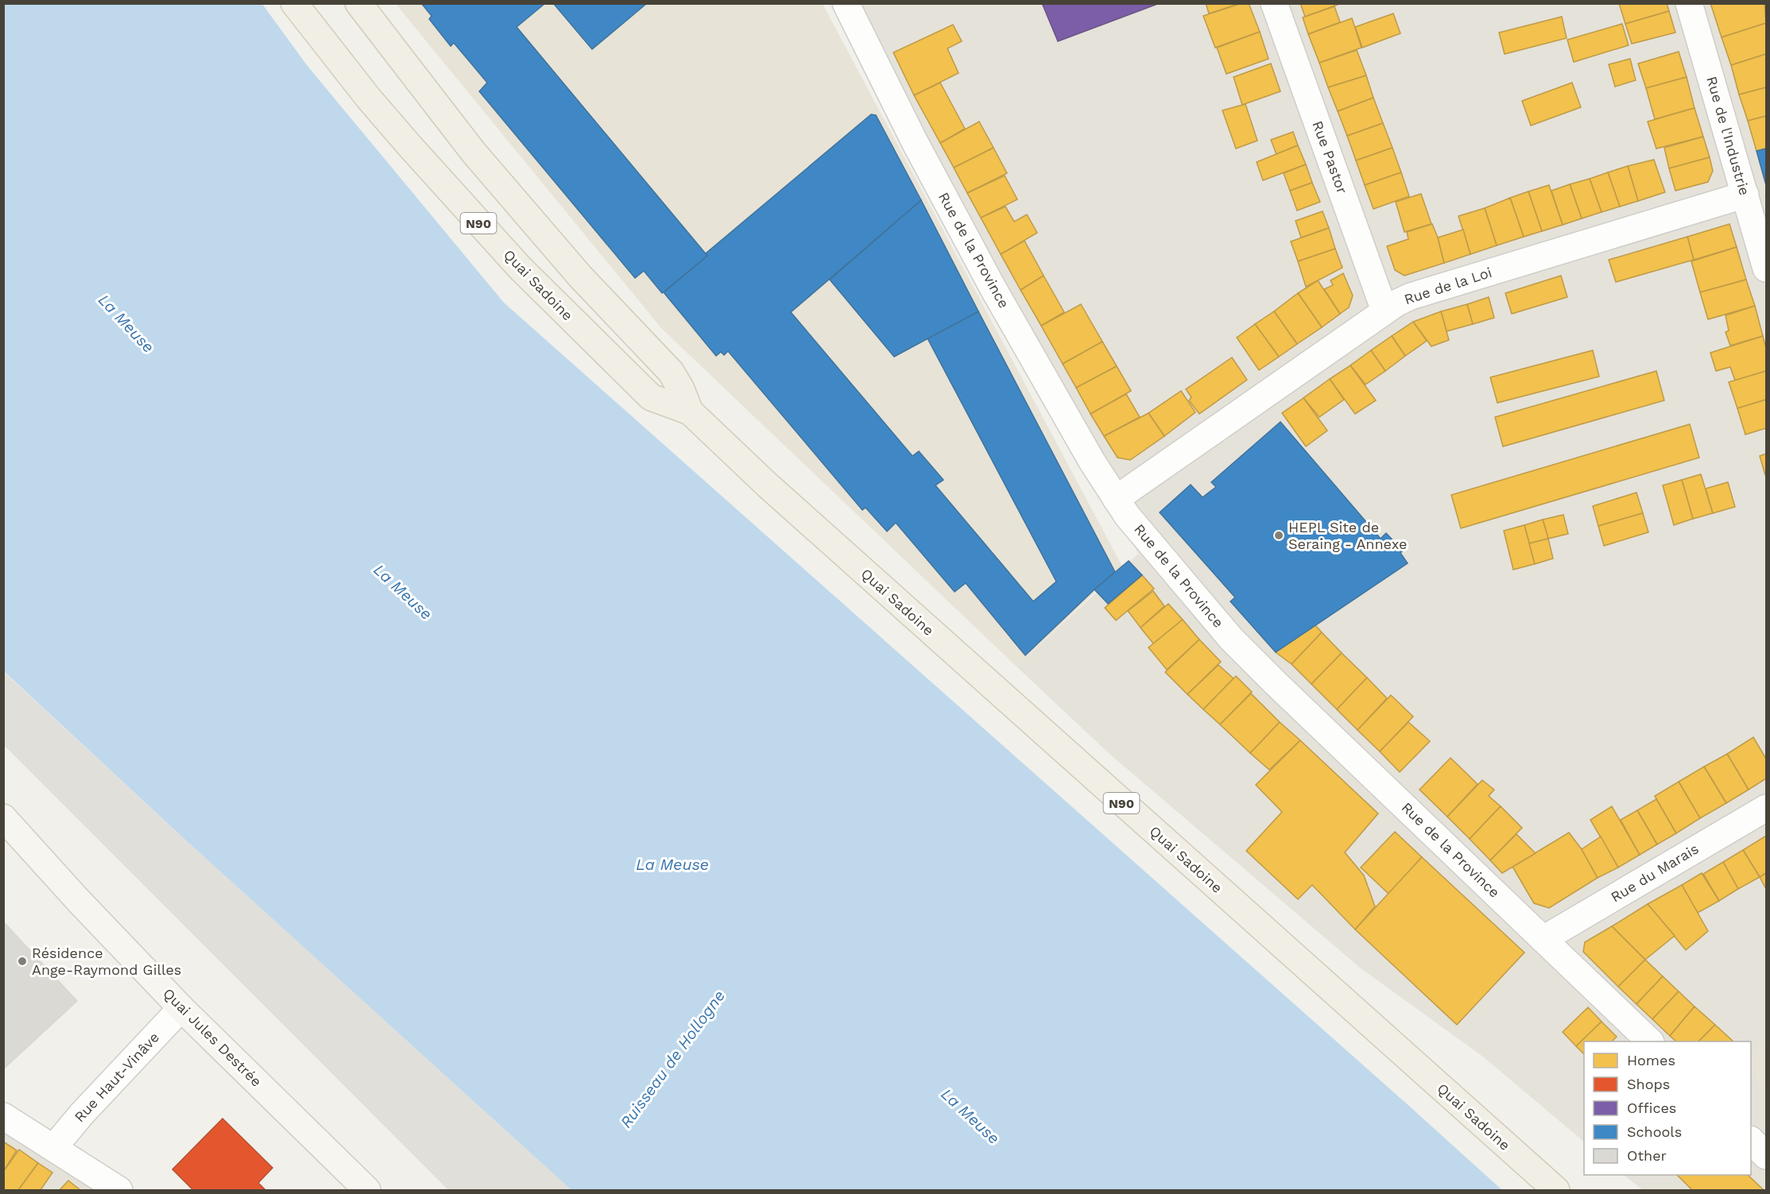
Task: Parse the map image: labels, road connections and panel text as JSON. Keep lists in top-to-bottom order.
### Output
{
  "streets": {
    "main road": ["N90", "Quai Sadoine", "Quai Jules Destrée"],
    "street": [
      "Rue de l'Industrie",
      "Rue Pastor",
      "Rue de la Province",
      "Rue de la Loi",
      "Rue du Marais",
      "Rue Haut-Vinâve"
    ]
  },
  "crossings": [
    ["Rue de l'Industrie", "Rue de la Loi"],
    ["Rue Pastor", "Rue de la Loi"],
    ["Rue de la Province", "Rue de la Loi"],
    ["Rue de la Province", "Rue du Marais"],
    ["Quai Jules Destrée", "Rue Haut-Vinâve"]
  ],
  "water": ["La Meuse", "Ruisseau de Hollogne"],
  "places": ["HEPL Site de Seraing - Annexe", "Résidence Ange-Raymond Gilles"],
  "legend": [
    "Homes",
    "Shops",
    "Offices",
    "Schools",
    "Other"
  ]
}
